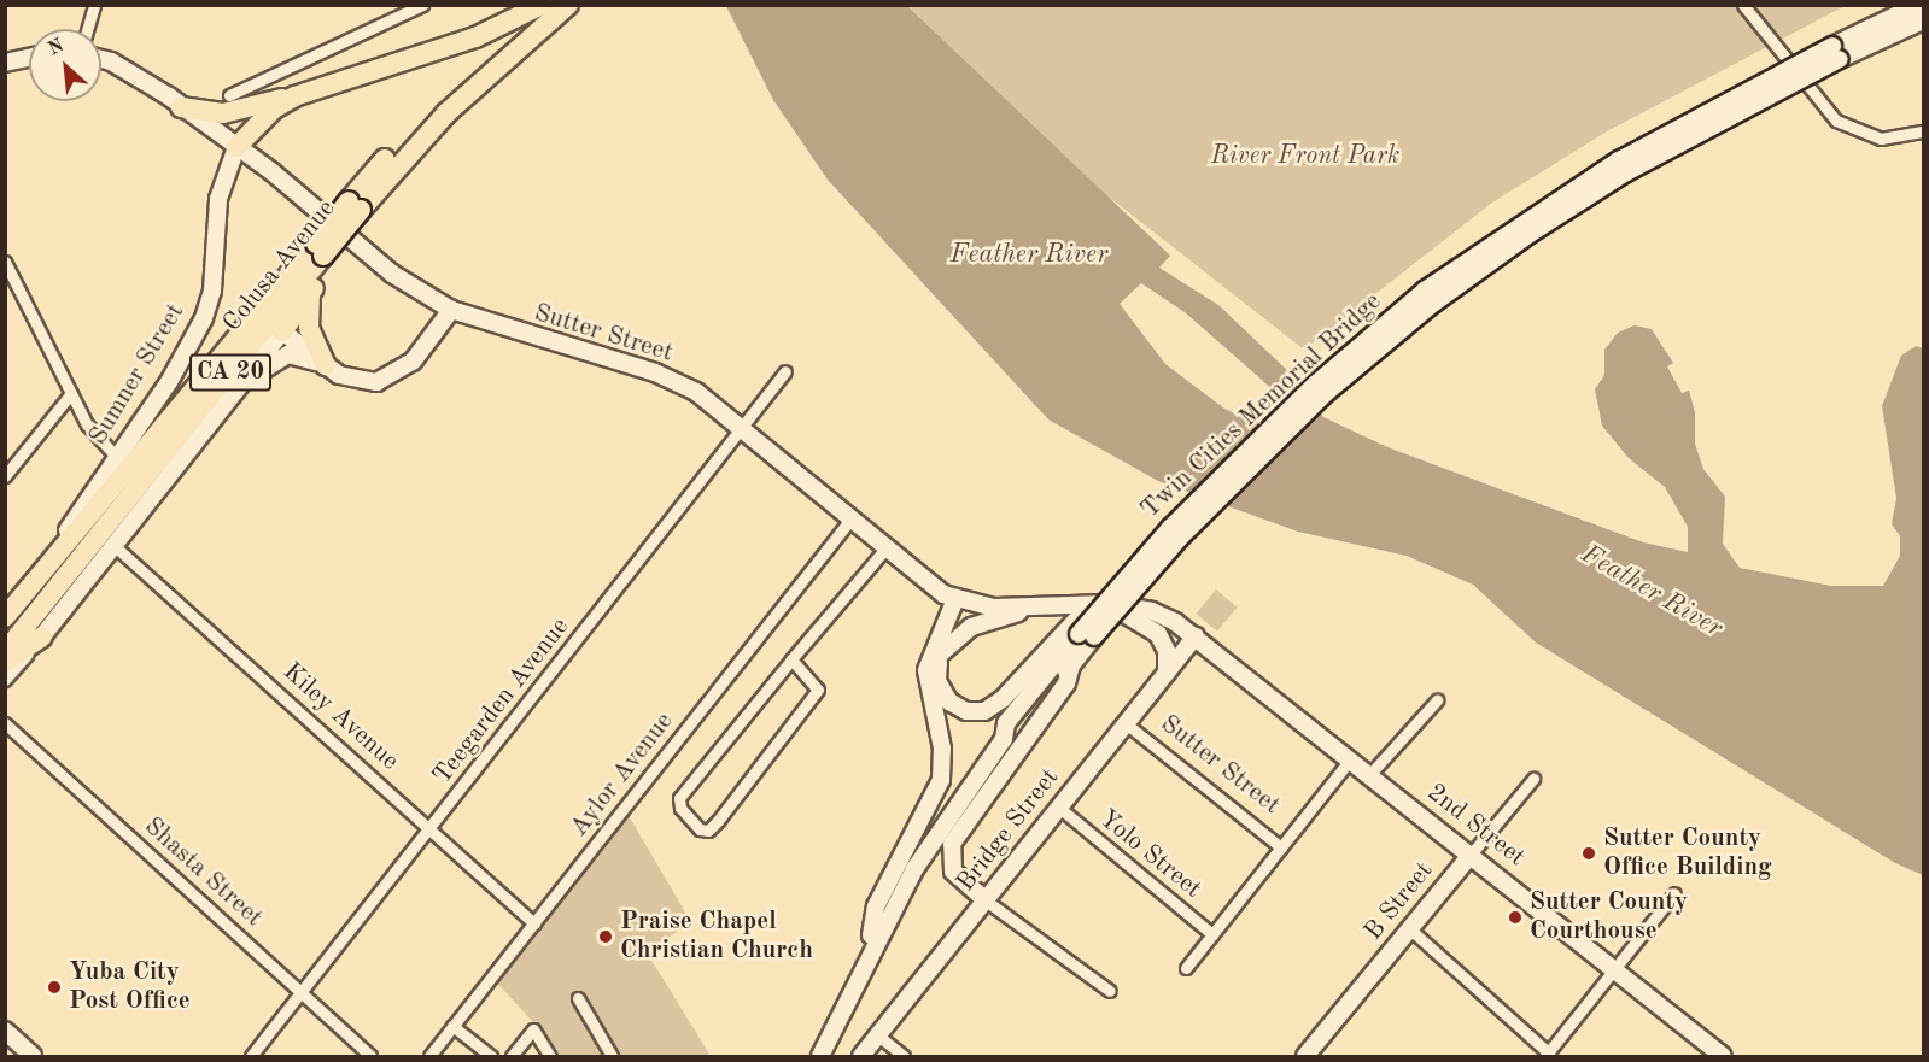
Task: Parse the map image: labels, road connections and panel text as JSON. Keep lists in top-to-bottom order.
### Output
{
  "streets": {
    "highway": ["Colusa Avenue", "CA 20"],
    "main road": [
      "Sutter Street",
      "Sumner Street",
      "Twin Cities Memorial Bridge",
      "2nd Street",
      "Bridge Street",
      "B Street"
    ],
    "street": [
      "Teegarden Avenue",
      "Kiley Avenue",
      "Aylor Avenue",
      "Yolo Street",
      "Shasta Street"
    ]
  },
  "crossings": [
    ["Colusa Avenue", "Sumner Street"],
    ["Colusa Avenue", "Kiley Avenue"],
    ["Sutter Street", "Sumner Street"],
    ["Sutter Street", "Teegarden Avenue"],
    ["Sutter Street", "Aylor Avenue"],
    ["Sutter Street", "2nd Street"],
    ["Sutter Street", "Bridge Street"],
    ["Twin Cities Memorial Bridge", "Bridge Street"],
    ["Teegarden Avenue", "Kiley Avenue"],
    ["Teegarden Avenue", "Shasta Street"],
    ["Kiley Avenue", "Aylor Avenue"],
    ["2nd Street", "Bridge Street"],
    ["2nd Street", "B Street"],
    ["Bridge Street", "Yolo Street"]
  ],
  "water": ["Feather River"],
  "parks": ["River Front Park"],
  "places": [
    "Sutter County Office Building",
    "Sutter County Courthouse",
    "Praise Chapel Christian Church",
    "Yuba City Post Office"
  ],
  "north": "top left"
}
